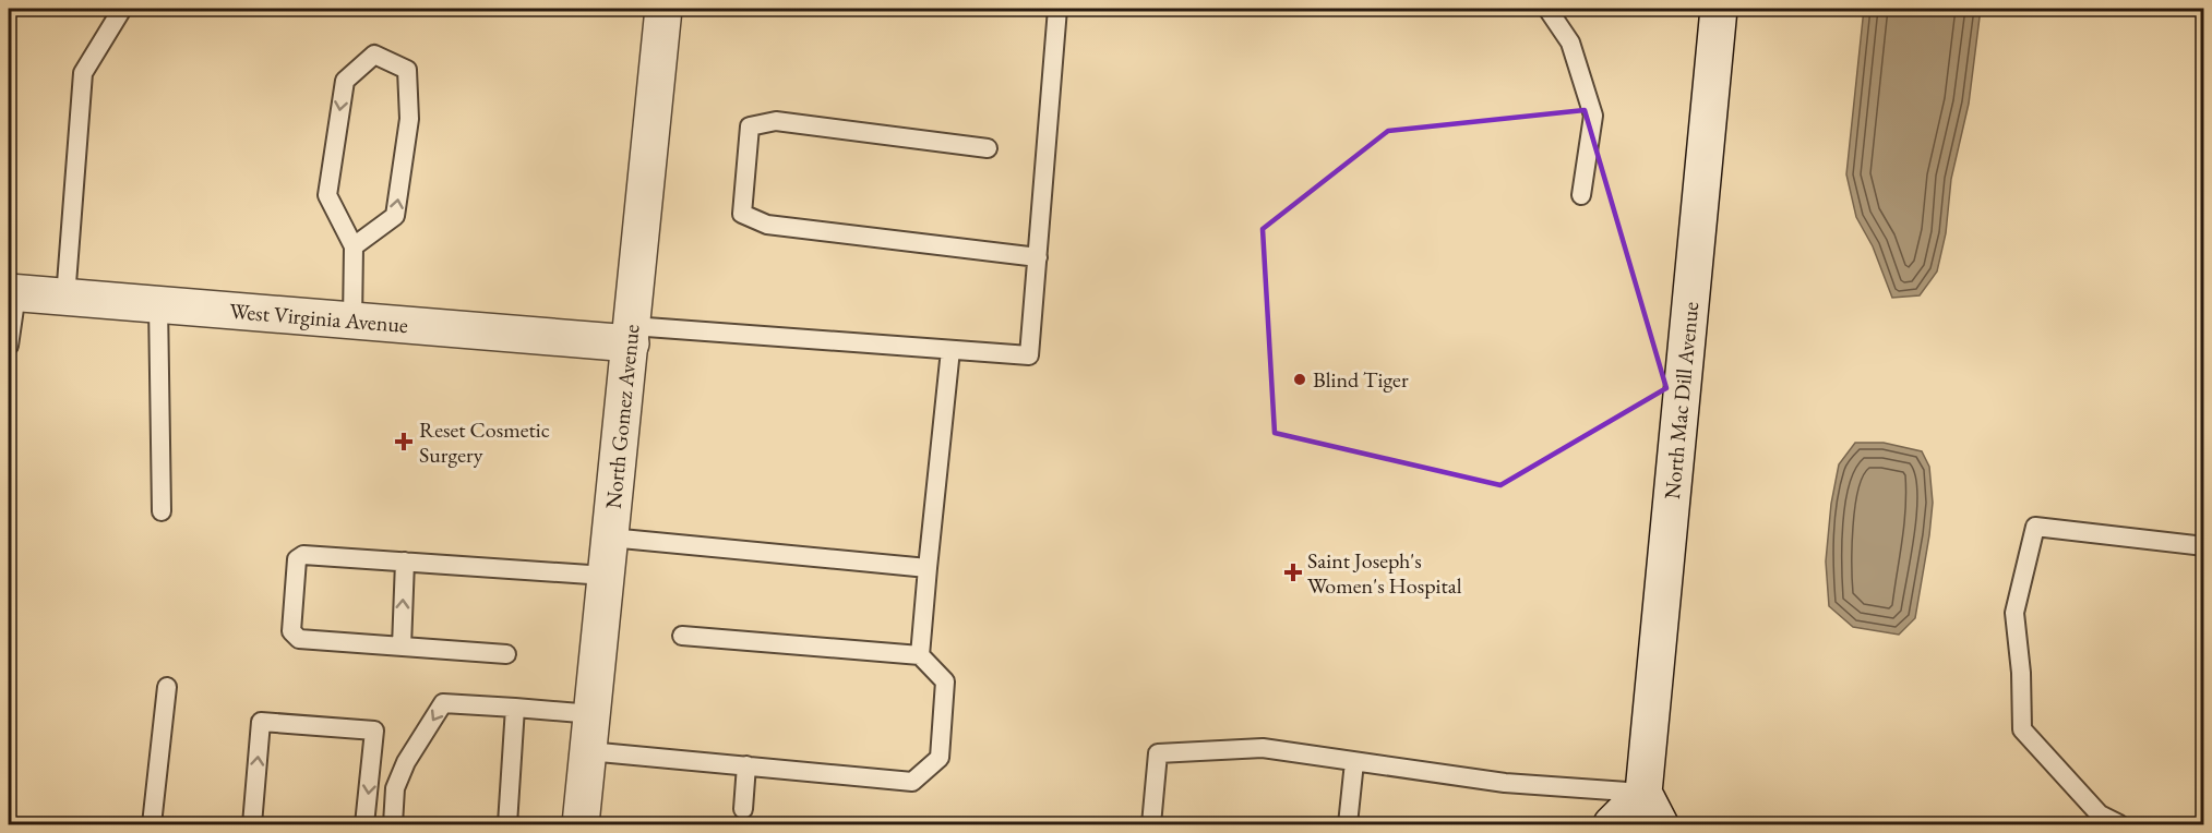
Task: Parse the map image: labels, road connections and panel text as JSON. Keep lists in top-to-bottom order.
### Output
{
  "streets": {
    "street": ["West Virginia Avenue", "North Mac Dill Avenue", "North Gomez Avenue"]
  },
  "crossings": [
    ["West Virginia Avenue", "North Gomez Avenue"]
  ],
  "places": {
    "other": ["Blind Tiger"],
    "health": ["Reset Cosmetic Surgery", "Saint Joseph's Women's Hospital"]
  }
}
